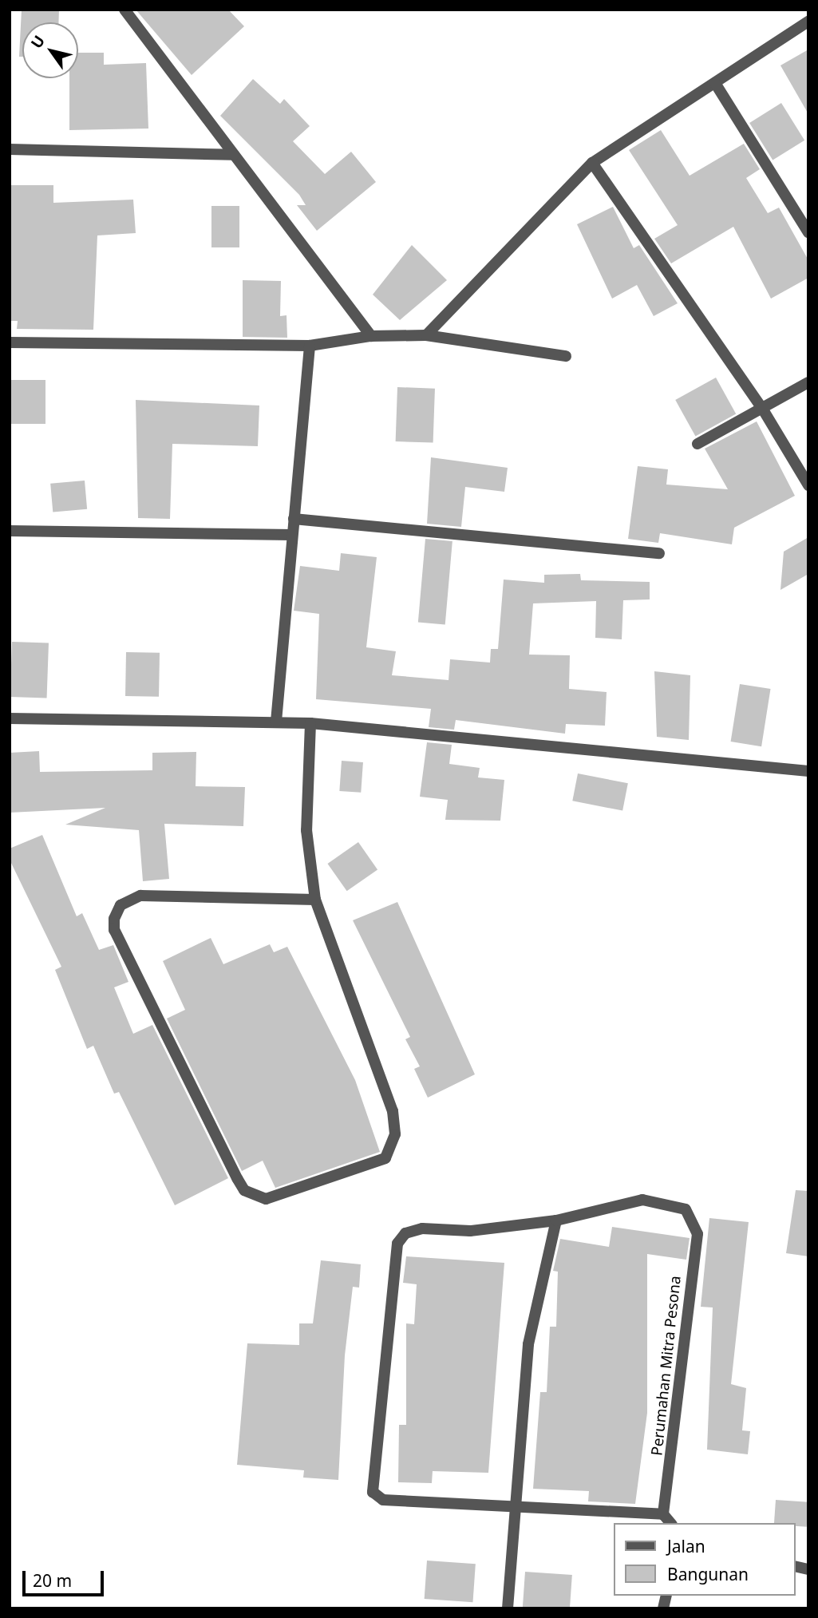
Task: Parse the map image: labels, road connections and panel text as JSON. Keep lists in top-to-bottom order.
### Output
{
  "streets": {
    "street": ["Perumahan Mitra Pesona"]
  },
  "legend": ["Jalan", "Bangunan"],
  "scale_bar": "20 m",
  "north": "top left"
}
